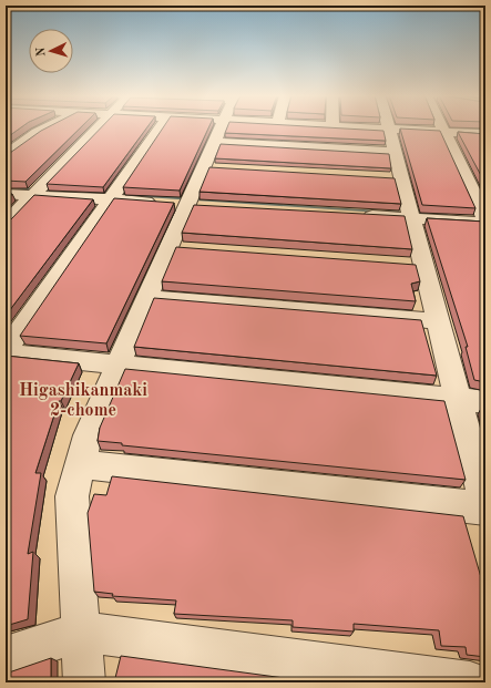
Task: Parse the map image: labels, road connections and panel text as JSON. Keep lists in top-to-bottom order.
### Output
{
  "districts": ["Higashikanmaki 2-chome"],
  "north": "left"
}
